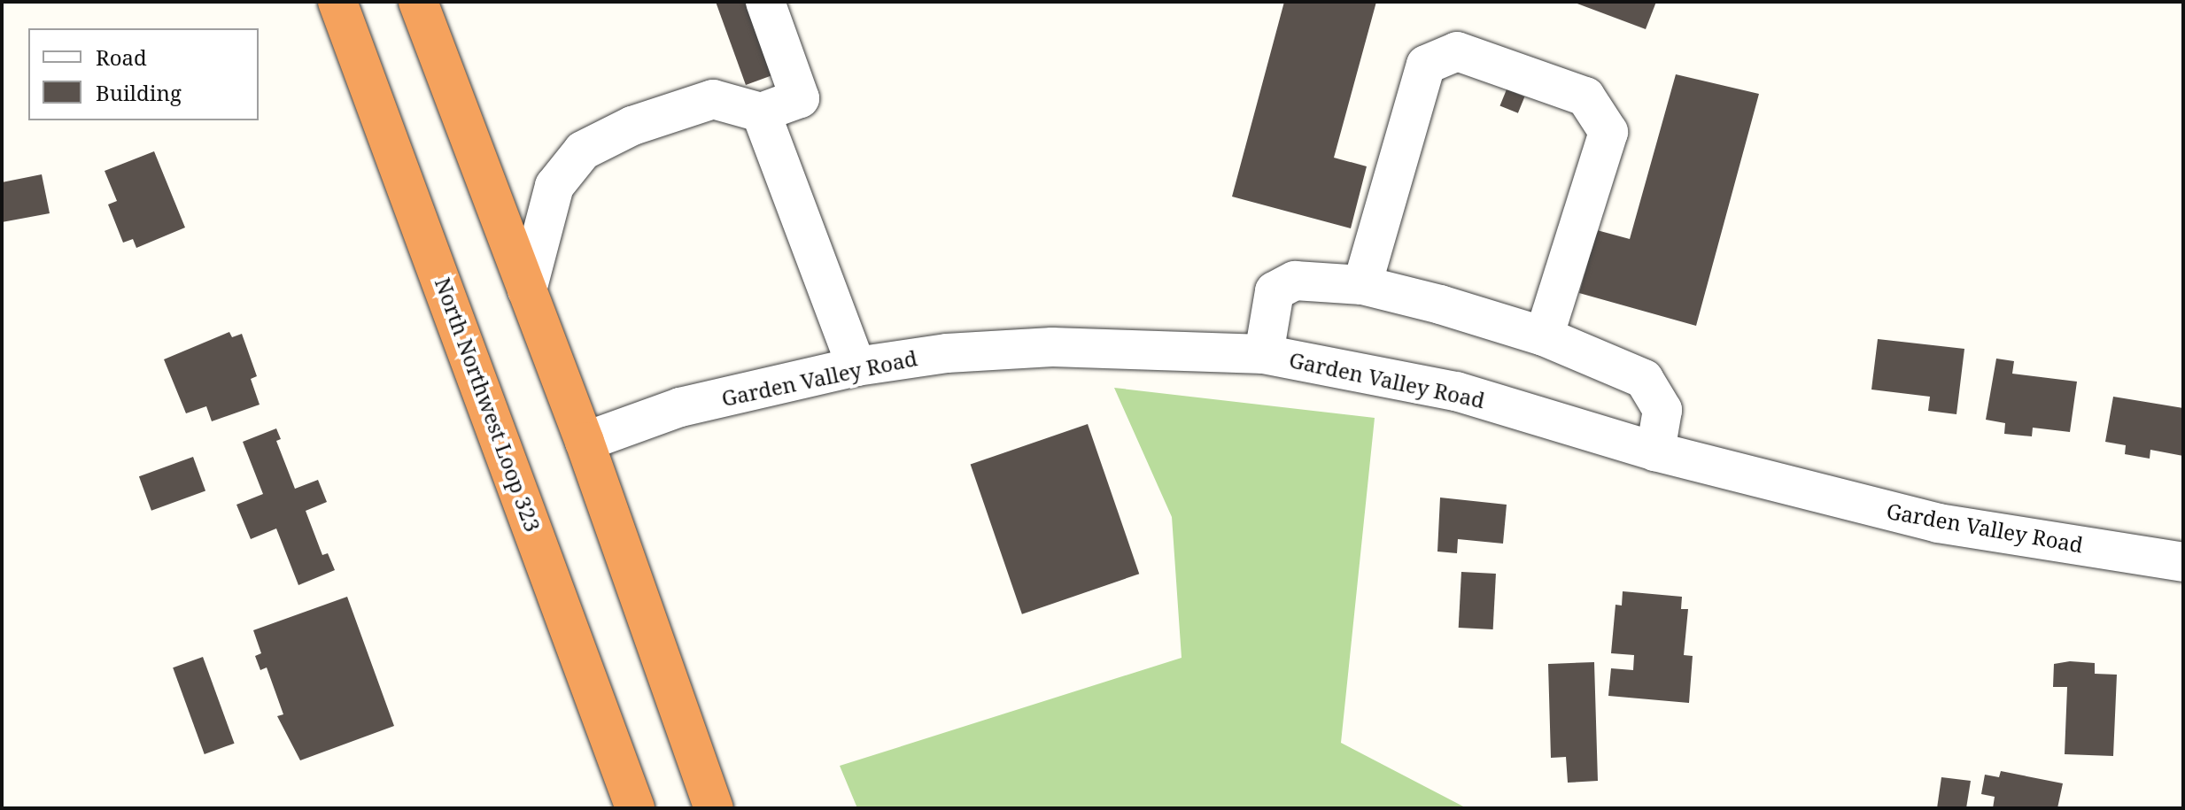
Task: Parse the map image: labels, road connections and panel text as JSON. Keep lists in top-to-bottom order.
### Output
{
  "streets": {
    "highway": ["North Northwest Loop 323"],
    "street": ["Garden Valley Road"]
  },
  "legend": ["Road", "Building"]
}
